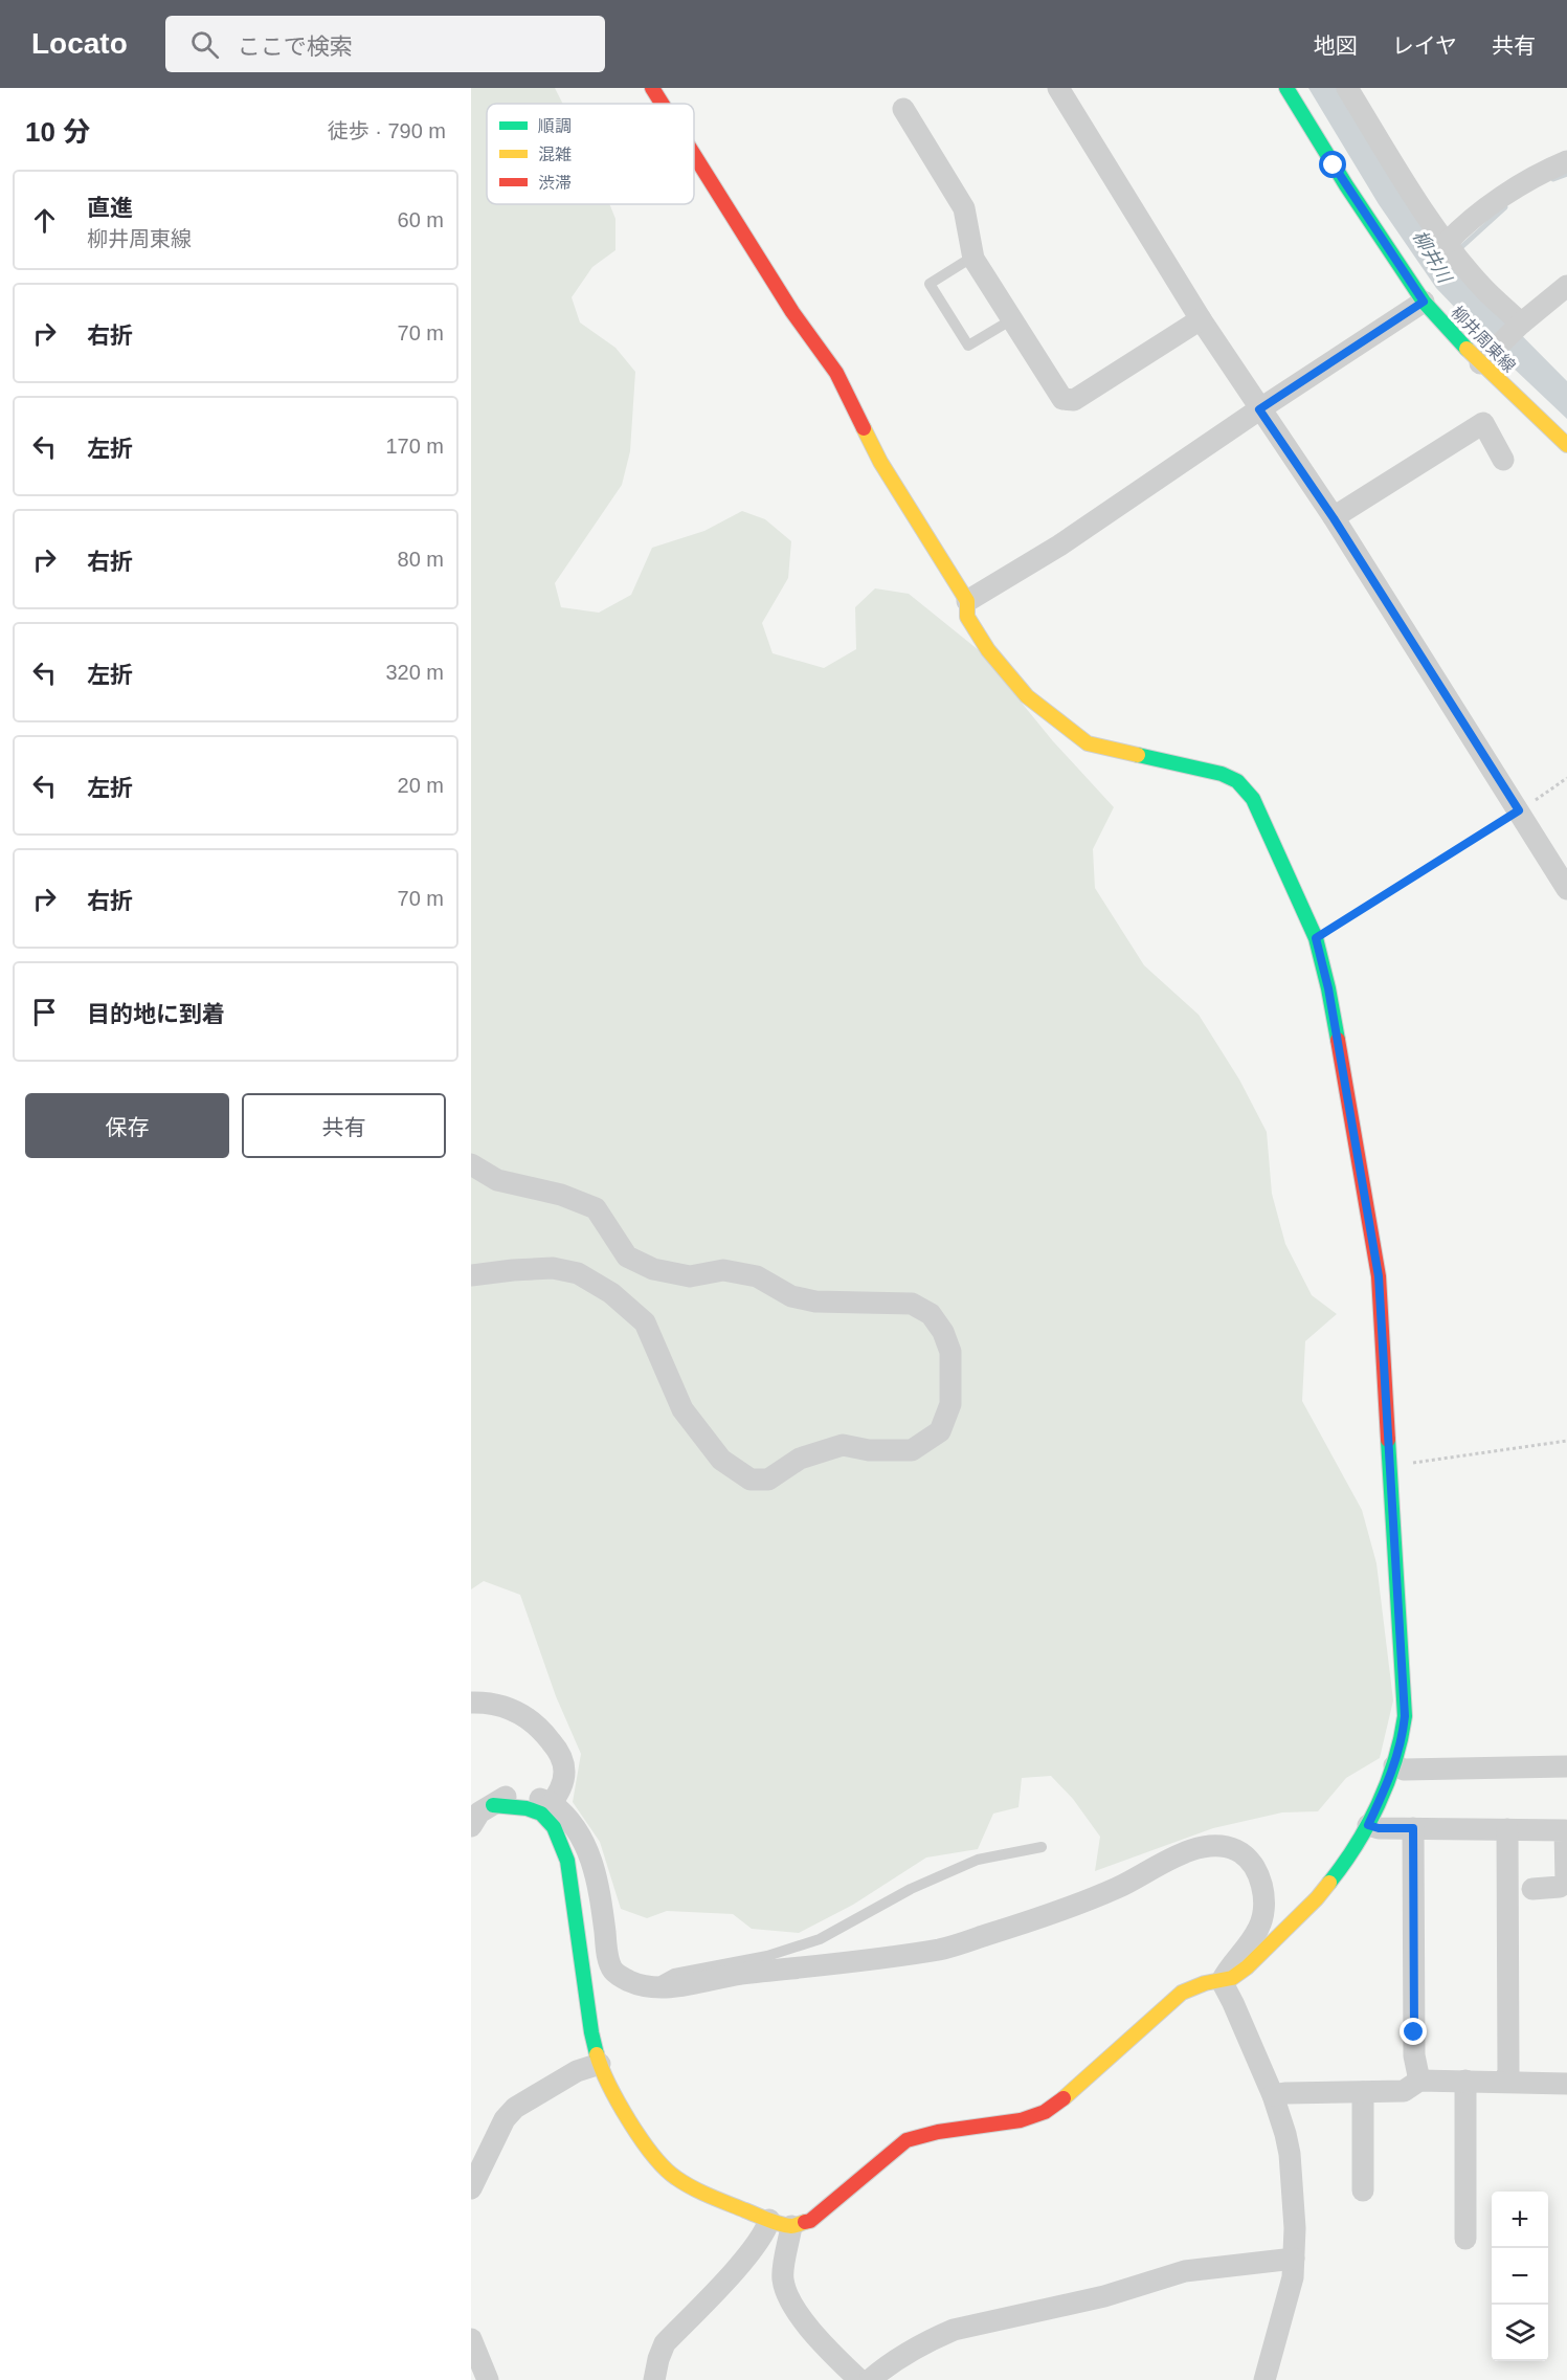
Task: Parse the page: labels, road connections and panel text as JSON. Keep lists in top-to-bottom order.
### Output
{
  "streets": {
    "street": ["柳井周東線"]
  },
  "water": ["柳井川"],
  "legend": ["順調", "混雑", "渋滞"],
  "page": {
    "header": "Locato",
    "search": "ここで検索",
    "nav": ["地図", "レイヤ", "共有"],
    "heading": ["10 分", "徒歩 · 790 m"],
    "list": [
      ["直進", "柳井周東線", "60 m"],
      ["右折", "70 m"],
      ["左折", "170 m"],
      ["右折", "80 m"],
      ["左折", "320 m"],
      ["左折", "20 m"],
      ["右折", "70 m"],
      "目的地に到着"
    ],
    "buttons": ["保存", "共有"],
    "map_buttons": ["+", "−"]
  }
}
